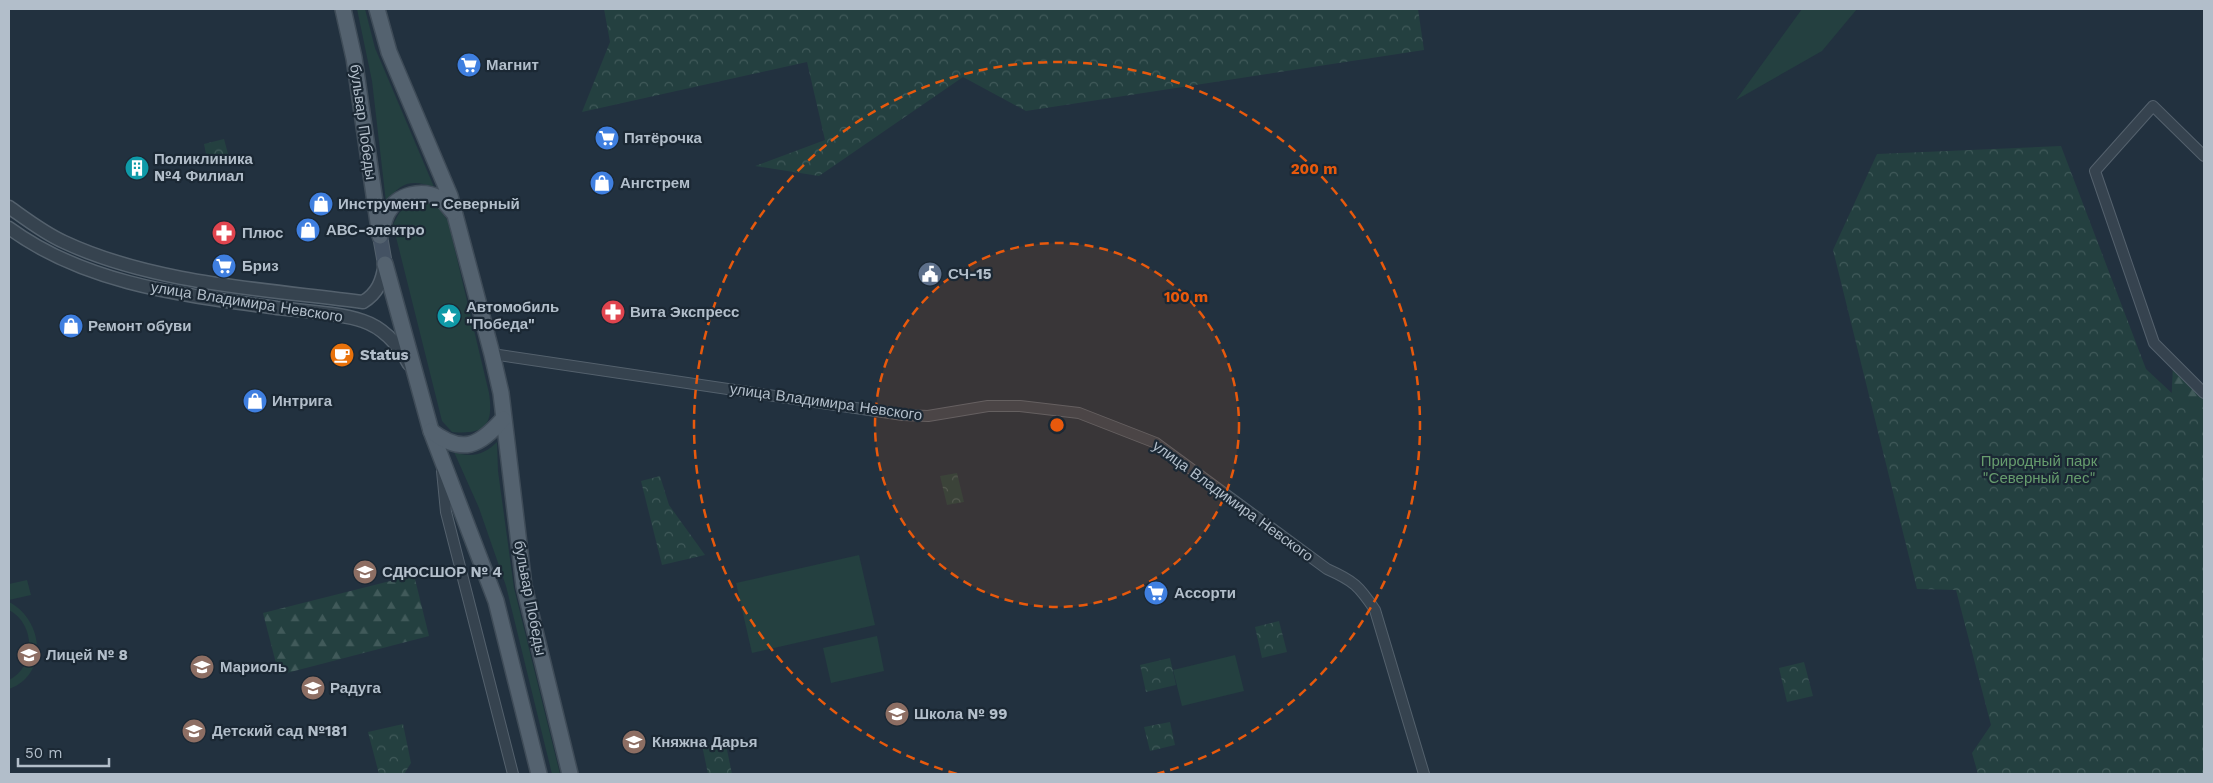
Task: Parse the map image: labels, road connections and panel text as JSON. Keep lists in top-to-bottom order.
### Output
{
  "streets": {
    "main road": ["бульвар Победы"],
    "street": ["улица Владимира Невского"]
  },
  "crossings": [
    ["бульвар Победы", "улица Владимира Невского"]
  ],
  "parks": ["Природный парк \"Северный лес\""],
  "places": {
    "supermarket": [
      "Магнит",
      "Пятёрочка",
      "Бриз",
      "Ассорти"
    ],
    "building": ["Поликлиника №4 Филиал"],
    "shop": [
      "Ангстрем",
      "Инструмент - Северный",
      "АВС-электро",
      "Ремонт обуви",
      "Интрига"
    ],
    "pharmacy": ["Плюс", "Вита Экспресс"],
    "public building": ["СЧ-15"],
    "place": ["Автомобиль \"Победа\""],
    "cafe": ["Status"],
    "school or university": [
      "СДЮСШОР № 4",
      "Лицей № 8",
      "Мариоль",
      "Радуга",
      "Школа № 99",
      "Детский сад №181",
      "Княжна Дарья"
    ]
  },
  "scale_bar": "50 m",
  "rings": ["200 m", "100 m"]
}
